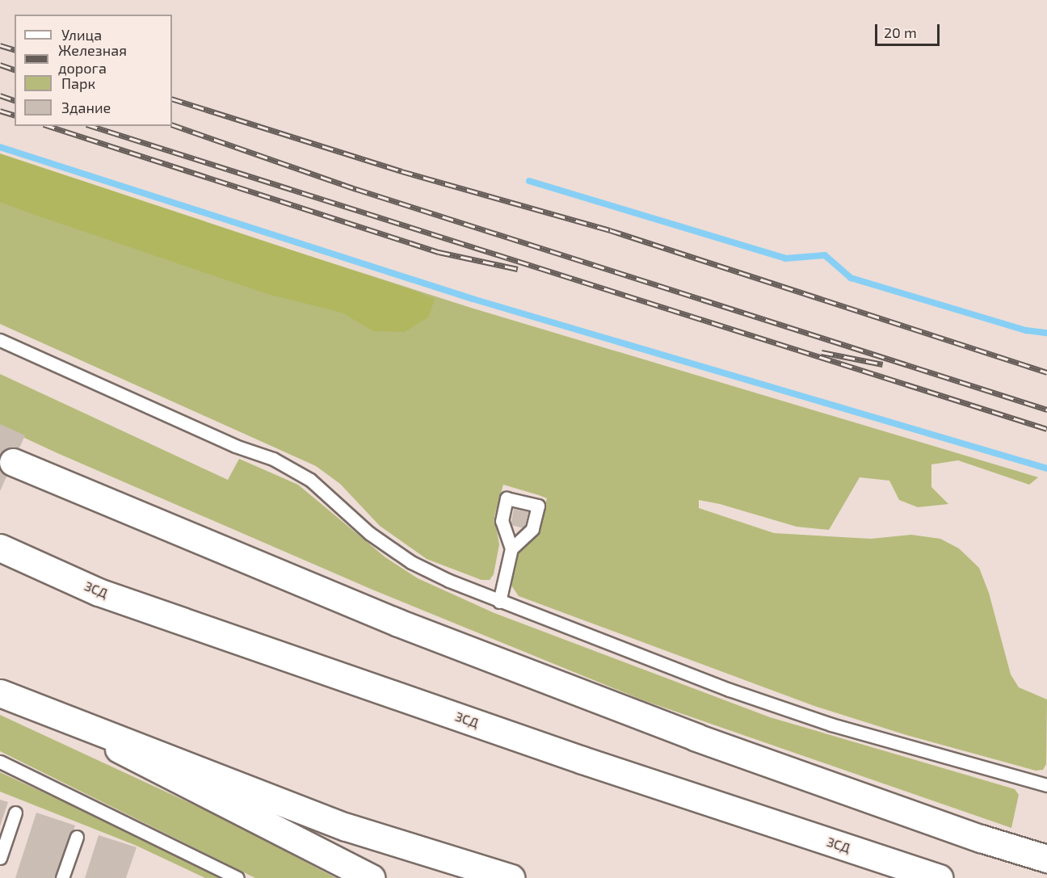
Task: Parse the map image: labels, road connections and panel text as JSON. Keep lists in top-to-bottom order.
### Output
{
  "streets": {
    "main road": ["ЗСД"]
  },
  "legend": [
    "Улица",
    "Железная дорога",
    "Парк",
    "Здание"
  ],
  "scale_bar": "20 m"
}
